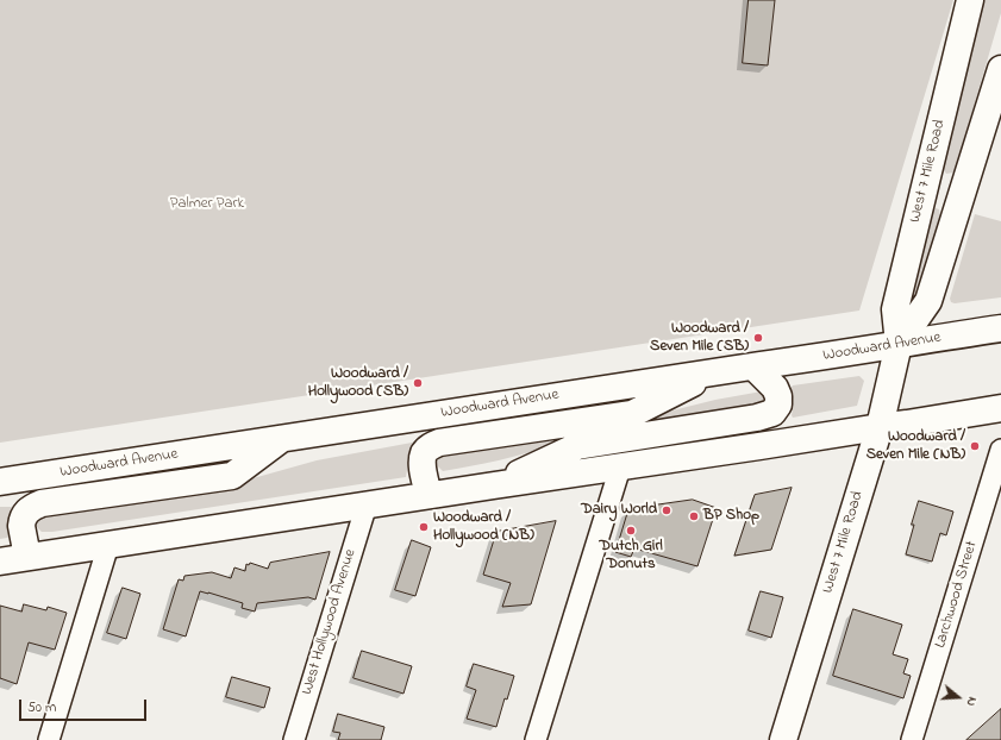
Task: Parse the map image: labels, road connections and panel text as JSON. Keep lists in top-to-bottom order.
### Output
{
  "streets": {
    "main road": ["West 7 Mile Road", "Woodward Avenue"],
    "street": ["Larchwood Street", "West Hollywood Avenue"]
  },
  "crossings": [
    ["West 7 Mile Road", "Woodward Avenue"]
  ],
  "parks": ["Palmer Park"],
  "places": [
    "Woodward / Seven Mile (SB)",
    "Woodward / Hollywood (SB)",
    "Woodward / Seven Mile (NB)",
    "Dairy World",
    "BP Shop",
    "Woodward / Hollywood (NB)",
    "Dutch Girl Donuts"
  ],
  "scale_bar": "50 m",
  "north": "right"
}
